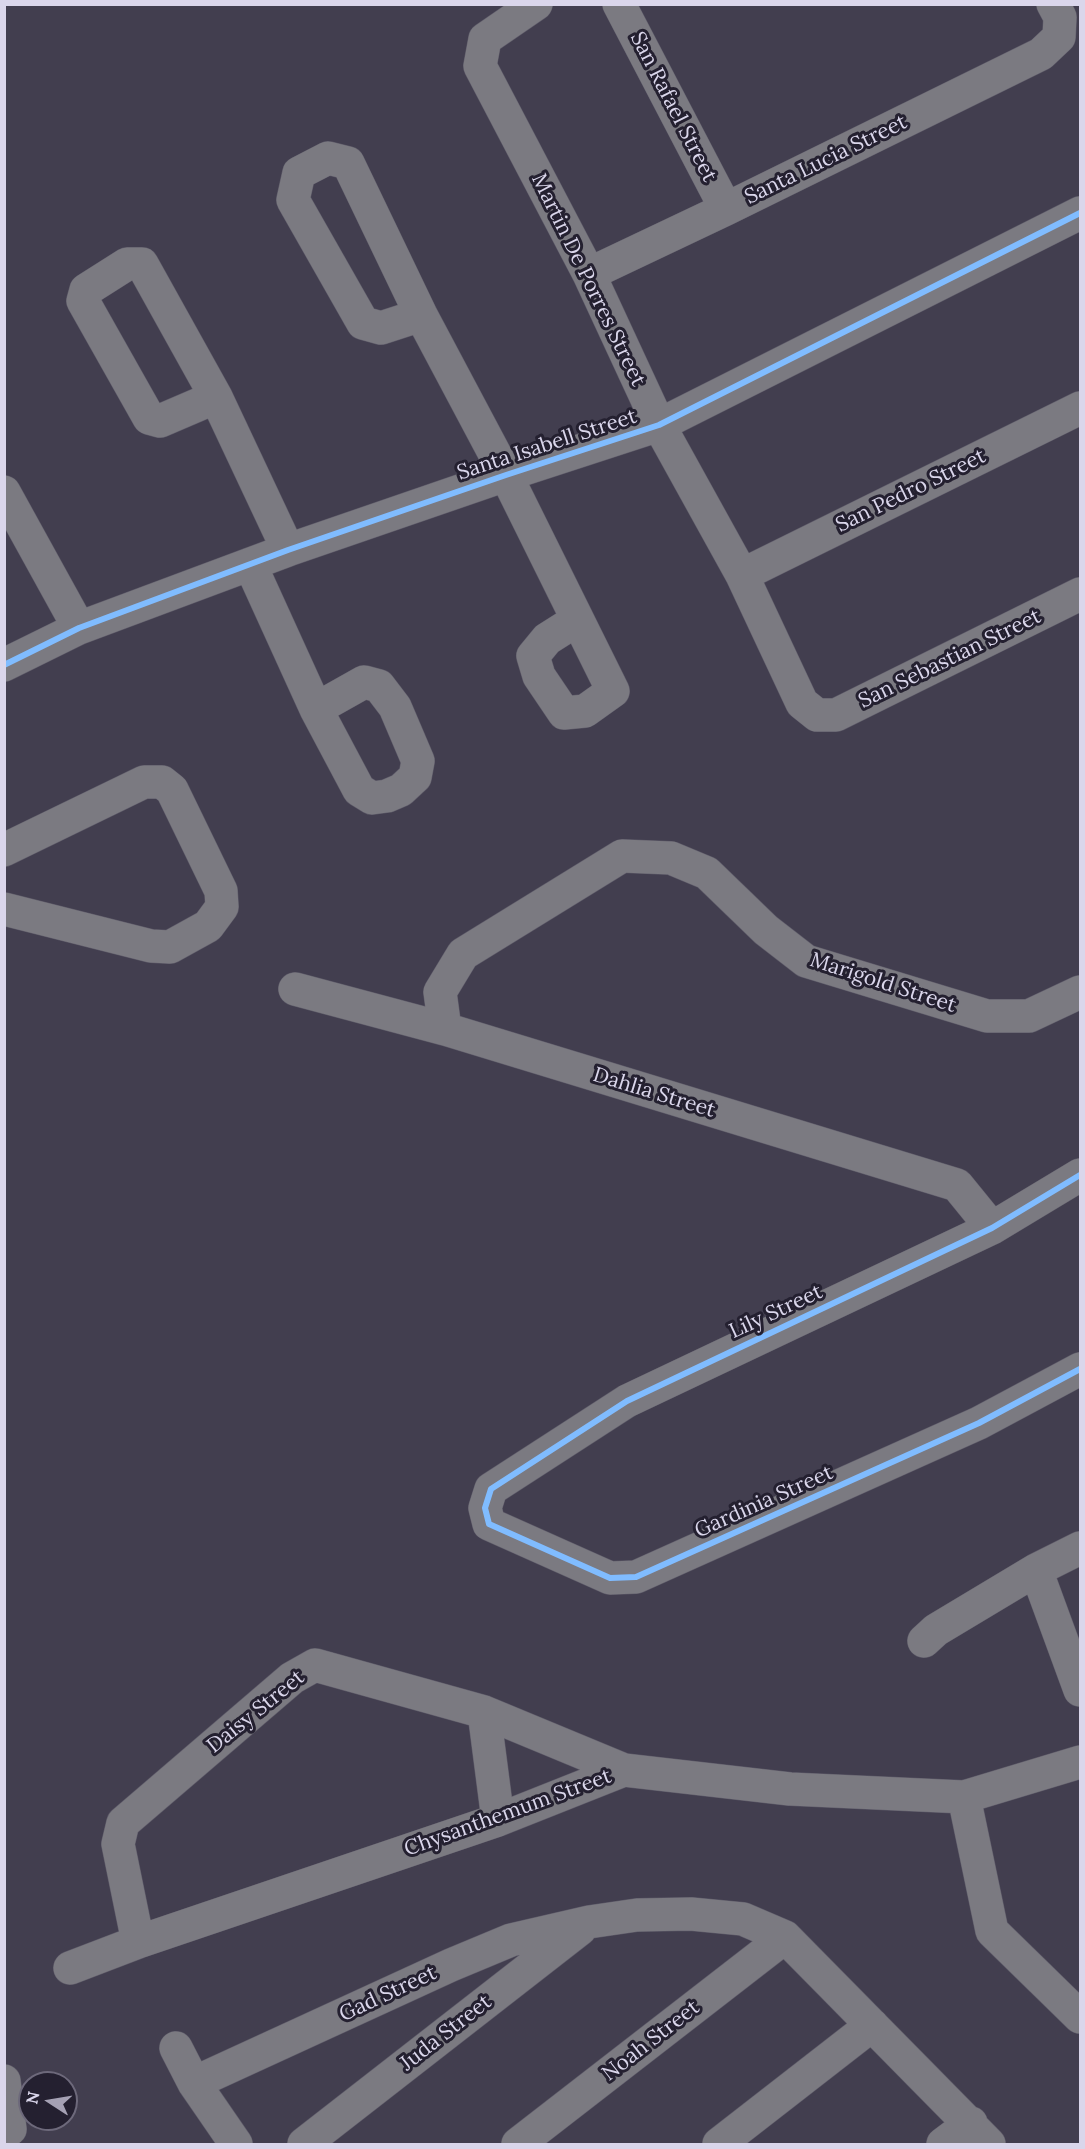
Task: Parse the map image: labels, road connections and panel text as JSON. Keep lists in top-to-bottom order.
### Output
{
  "streets": {
    "street": [
      "San Rafael Street",
      "Santa Lucia Street",
      "Martin De Porres Street",
      "Santa Isabell Street",
      "San Pedro Street",
      "San Sebastian Street",
      "Marigold Street",
      "Dahlia Street",
      "Lily Street",
      "Gardinia Street",
      "Daisy Street",
      "Chysanthemum Street",
      "Gad Street",
      "Juda Street",
      "Noah Street"
    ]
  },
  "crossings": [
    ["San Rafael Street", "Santa Lucia Street"],
    ["Santa Lucia Street", "Martin De Porres Street"],
    ["Martin De Porres Street", "Santa Isabell Street"],
    ["Martin De Porres Street", "San Pedro Street"],
    ["Martin De Porres Street", "San Sebastian Street"],
    ["Marigold Street", "Dahlia Street"],
    ["Dahlia Street", "Lily Street"],
    ["Lily Street", "Gardinia Street"],
    ["Daisy Street", "Chysanthemum Street"],
    ["Gad Street", "Juda Street"],
    ["Gad Street", "Noah Street"]
  ],
  "north": "left"
}
